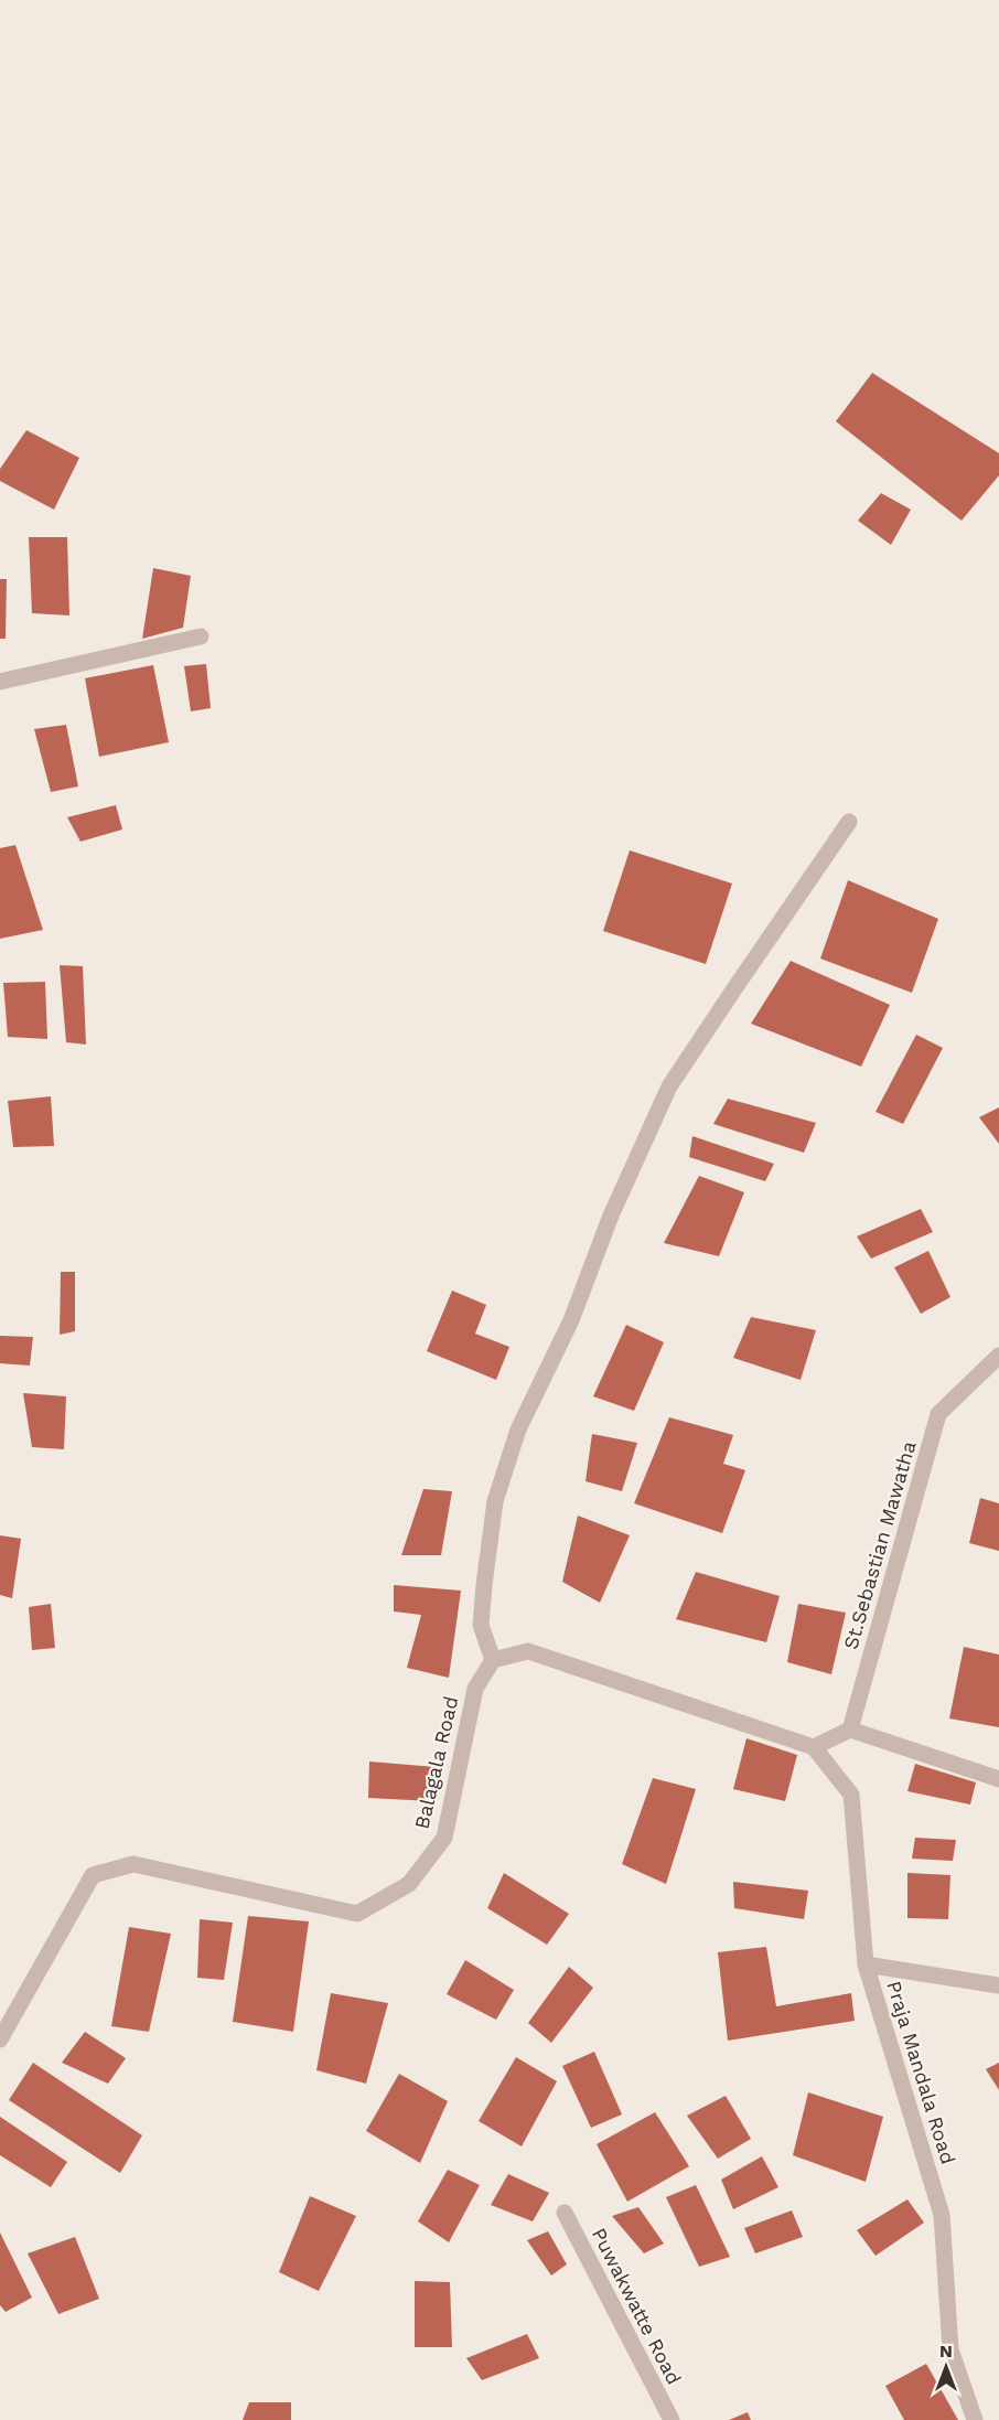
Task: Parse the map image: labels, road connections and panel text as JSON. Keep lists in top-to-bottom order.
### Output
{
  "streets": {
    "street": [
      "St.Sebastian Mawatha",
      "Balagala Road",
      "Praja Mandala Road",
      "Puwakwatte Road"
    ]
  },
  "north": "top"
}
